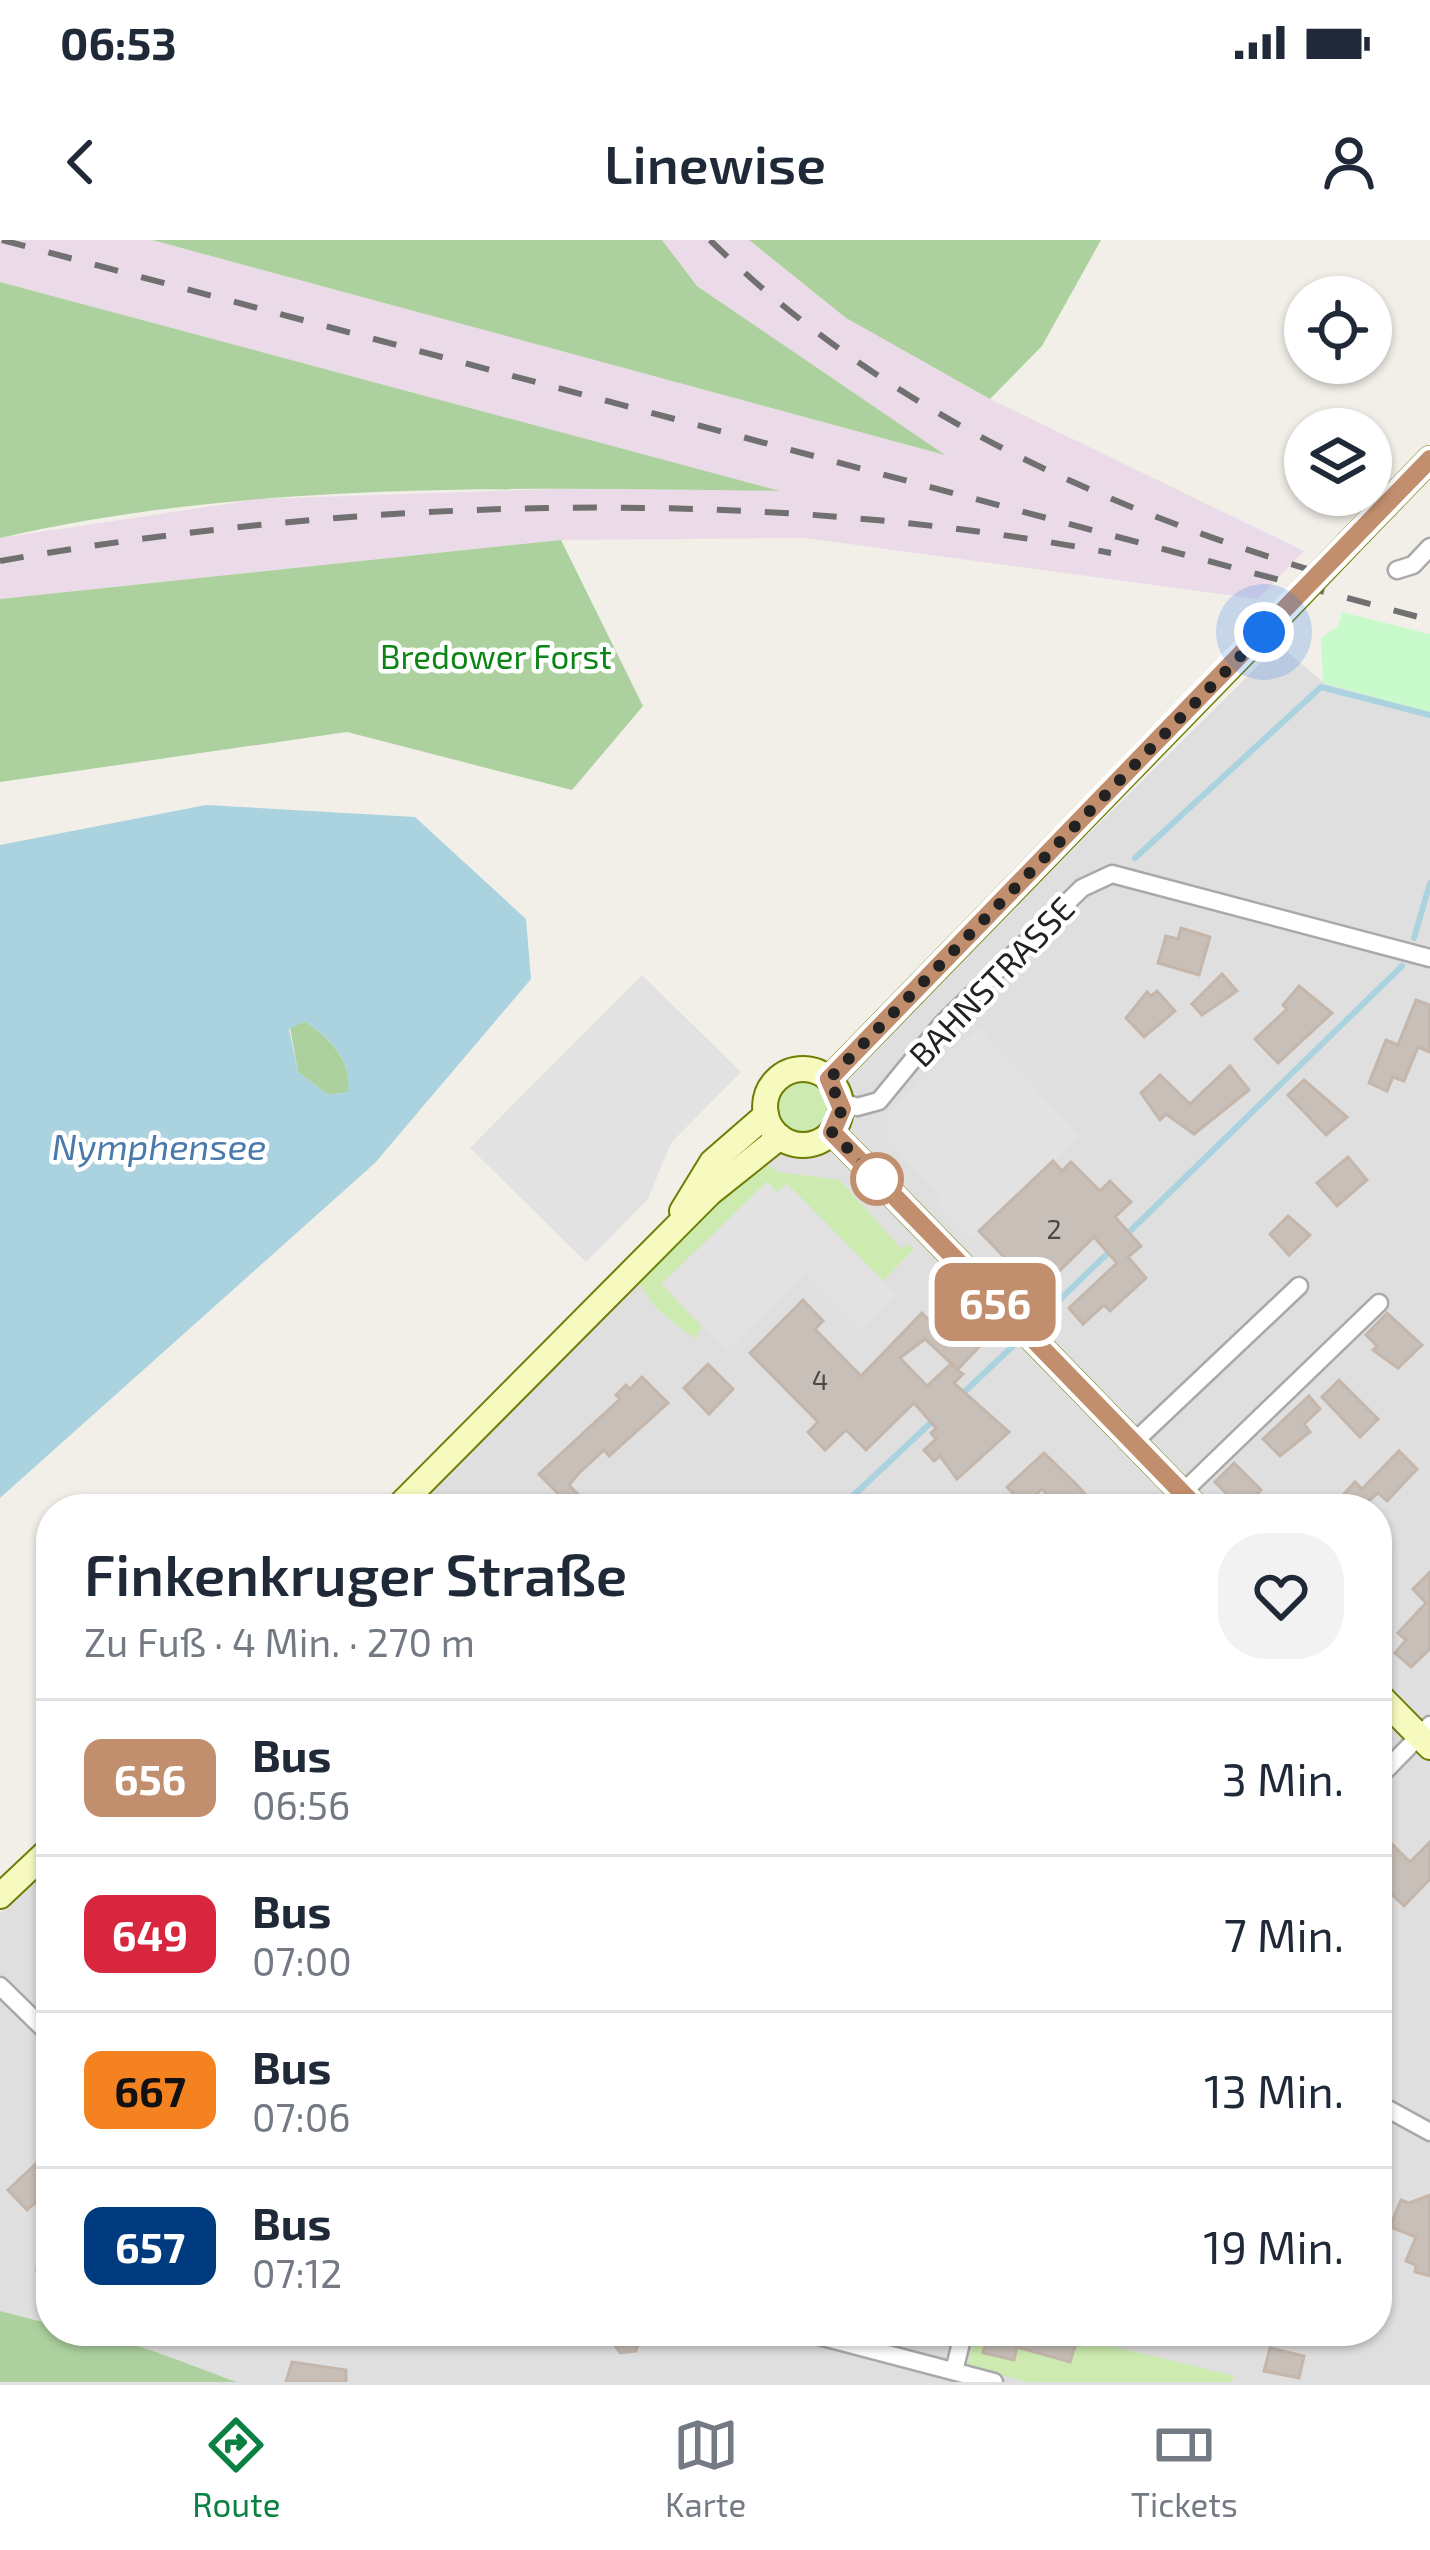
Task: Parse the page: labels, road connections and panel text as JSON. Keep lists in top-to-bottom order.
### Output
{
  "streets": {
    "street": ["BAHNSTRASSE"]
  },
  "water": ["Nymphensee"],
  "parks": ["Bredower Forst"],
  "lines": ["bus line 656"],
  "house_numbers": ["2", "4"],
  "page": {
    "status": "06:53",
    "header": "Linewise",
    "on_map": "656",
    "heading": ["Finkenkruger Straße", "Zu Fuß · 4 Min. · 270 m"],
    "list": [
      {
        "mark": "656",
        "name": "Bus",
        "note": "06:56",
        "value": "3 Min."
      },
      {
        "mark": "649",
        "name": "Bus",
        "note": "07:00",
        "value": "7 Min."
      },
      {
        "mark": "667",
        "name": "Bus",
        "note": "07:06",
        "value": "13 Min."
      },
      {
        "mark": "657",
        "name": "Bus",
        "note": "07:12",
        "value": "19 Min."
      }
    ],
    "tabs": ["Route", "Karte", "Tickets"]
  }
}
